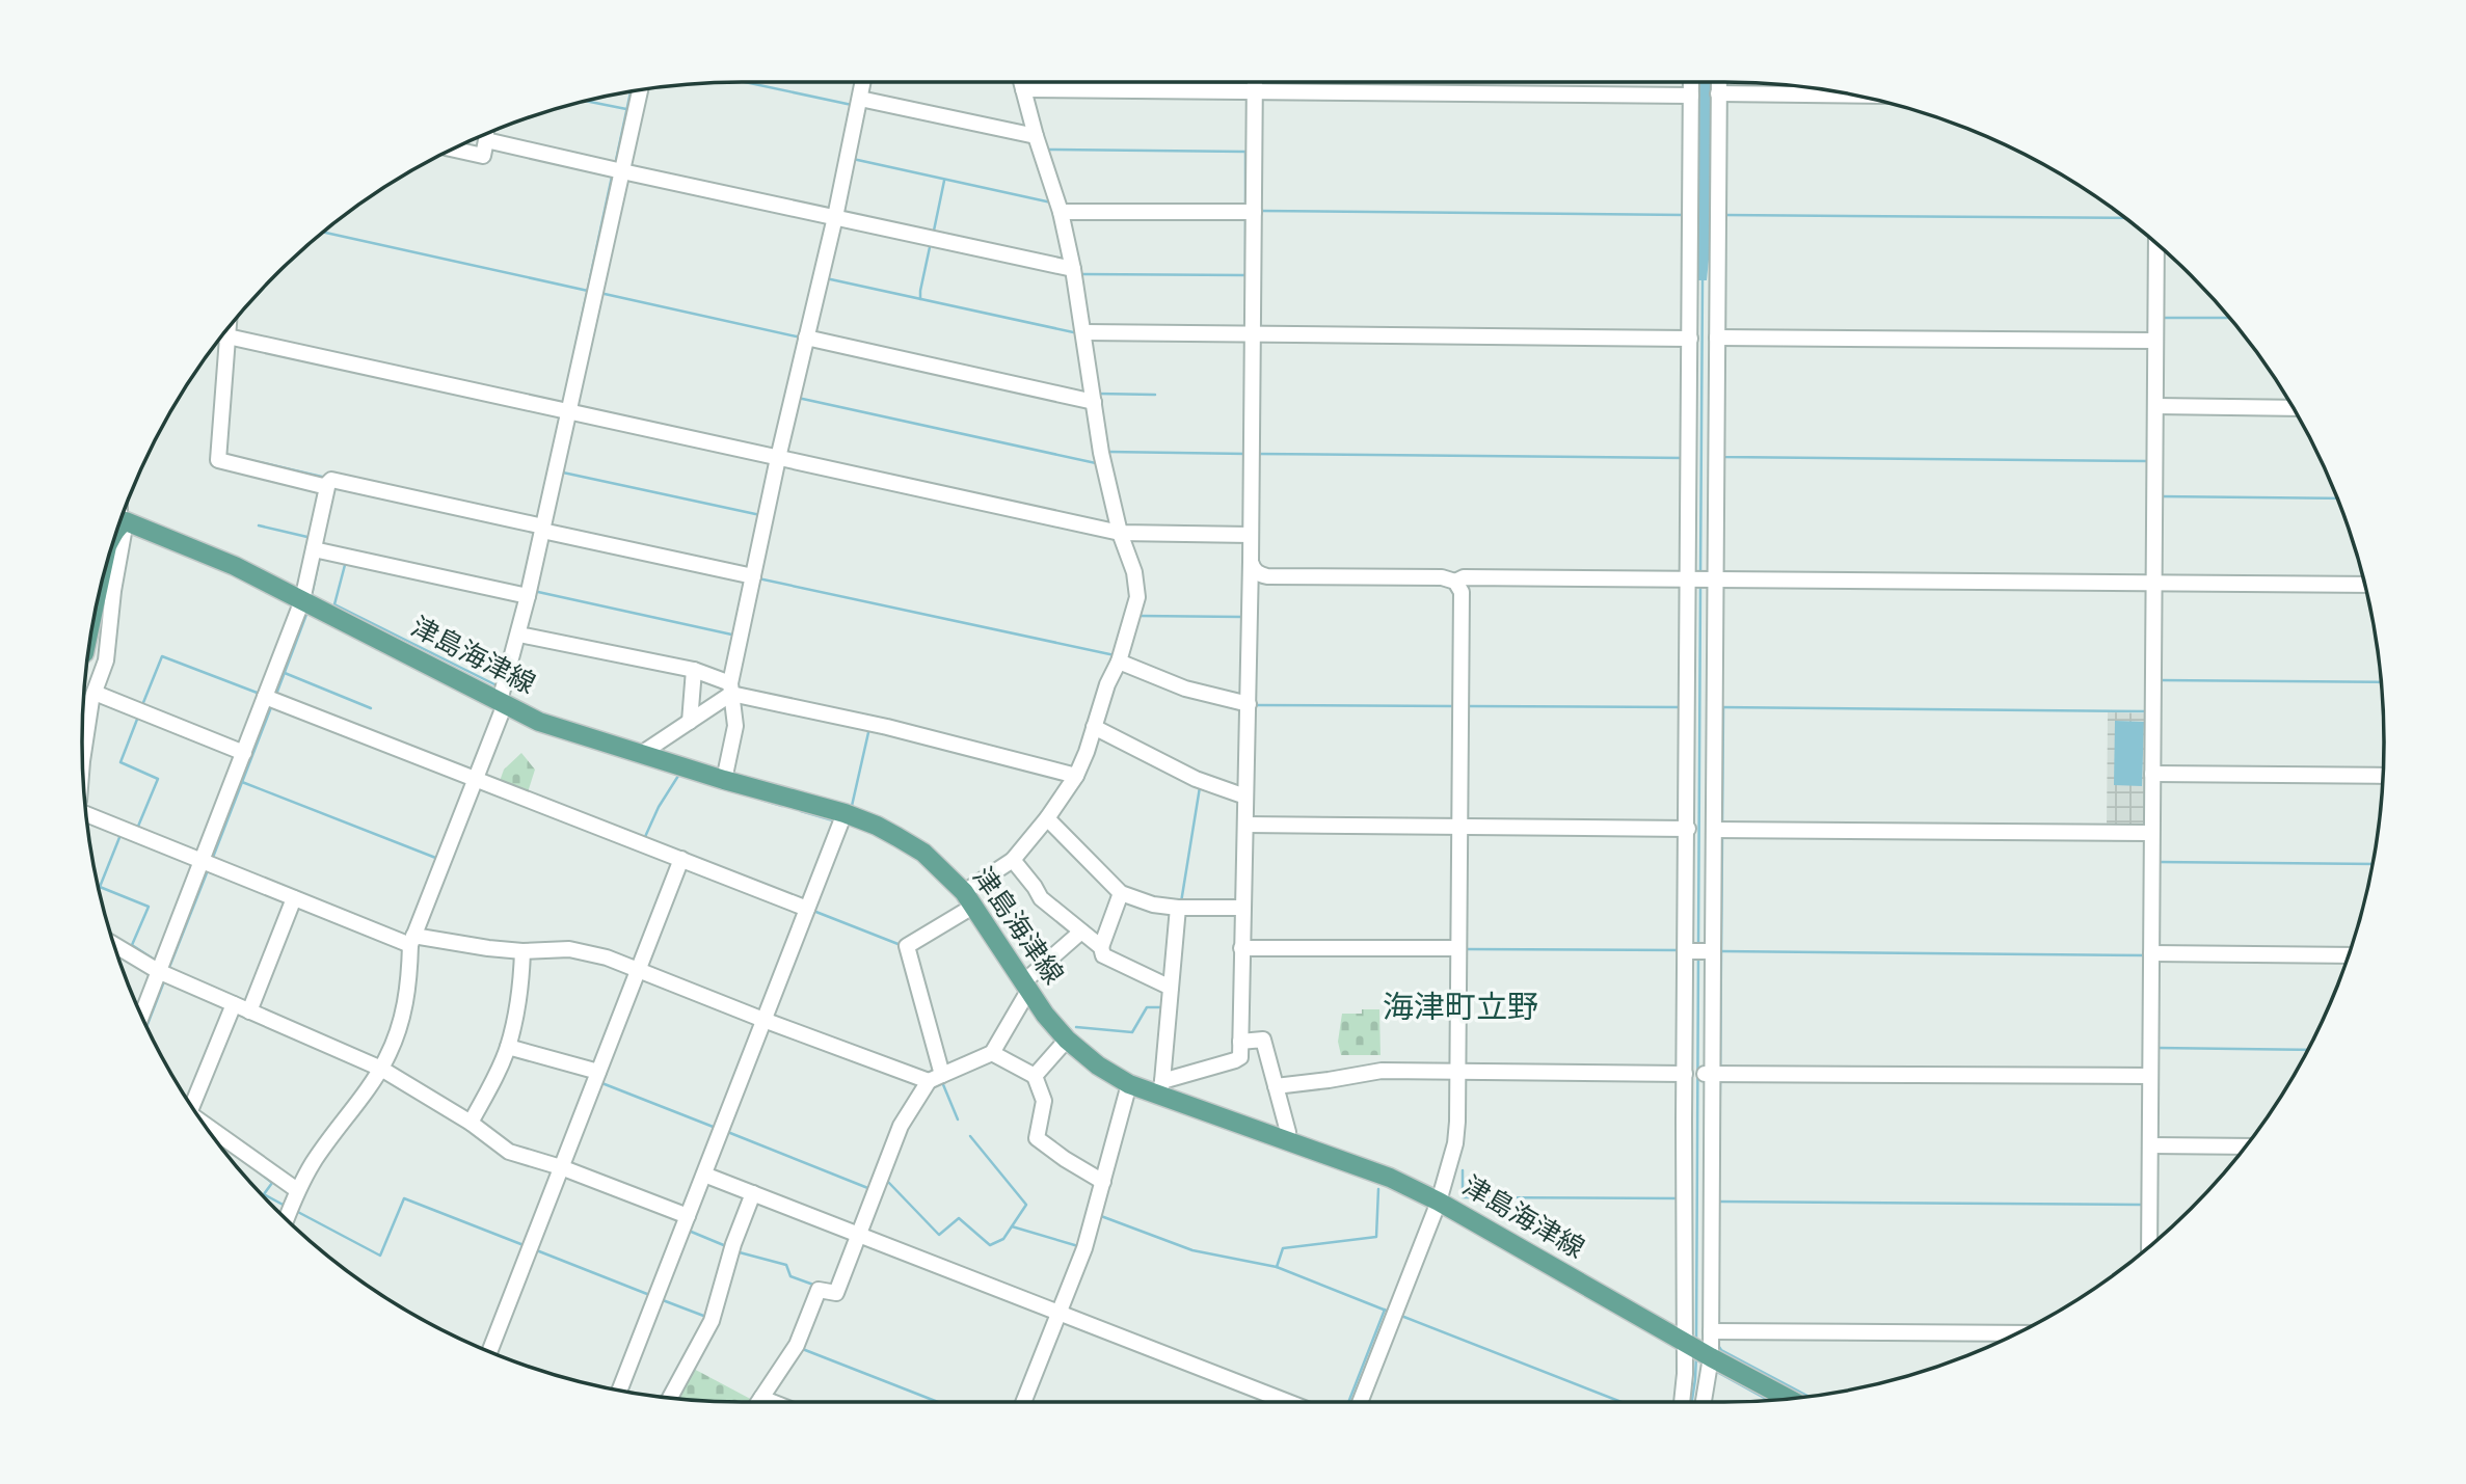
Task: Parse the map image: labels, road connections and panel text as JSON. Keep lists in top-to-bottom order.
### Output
{
  "streets": {
    "main road": ["津島海津線"]
  },
  "districts": ["海津町立野"]
}
